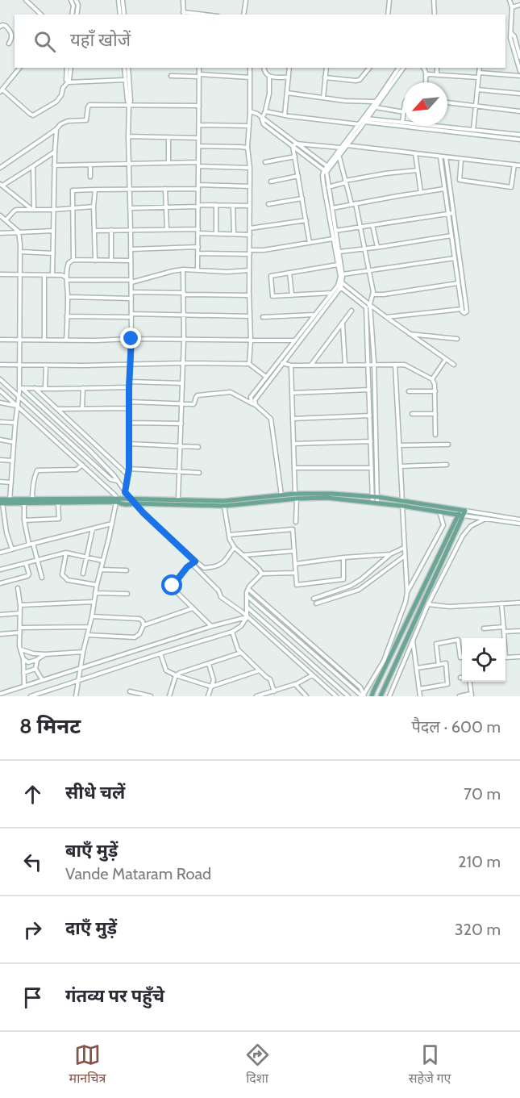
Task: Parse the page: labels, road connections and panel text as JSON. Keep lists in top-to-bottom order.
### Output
{
  "north": "bottom left",
  "page": {
    "search": "यहाँ खोजें",
    "heading": ["8 मिनट", "पैदल · 600 m"],
    "list": [
      ["सीधे चलें", "70 m"],
      ["बाएँ मुड़ें", "Vande Mataram Road", "210 m"],
      ["दाएँ मुड़ें", "320 m"],
      "गंतव्य पर पहुँचे"
    ],
    "nav": ["मानचित्र", "दिशा", "सहेजे गए"]
  }
}
